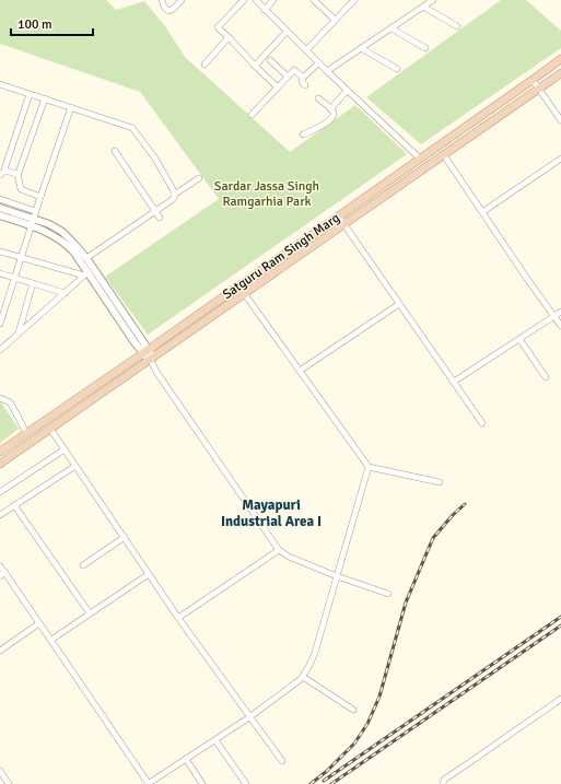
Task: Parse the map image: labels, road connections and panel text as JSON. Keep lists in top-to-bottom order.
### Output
{
  "streets": {
    "main road": ["Satguru Ram Singh Marg"]
  },
  "districts": ["Mayapuri Industrial Area I"],
  "parks": ["Sardar Jassa Singh Ramgarhia Park"],
  "scale_bar": "100 m"
}
